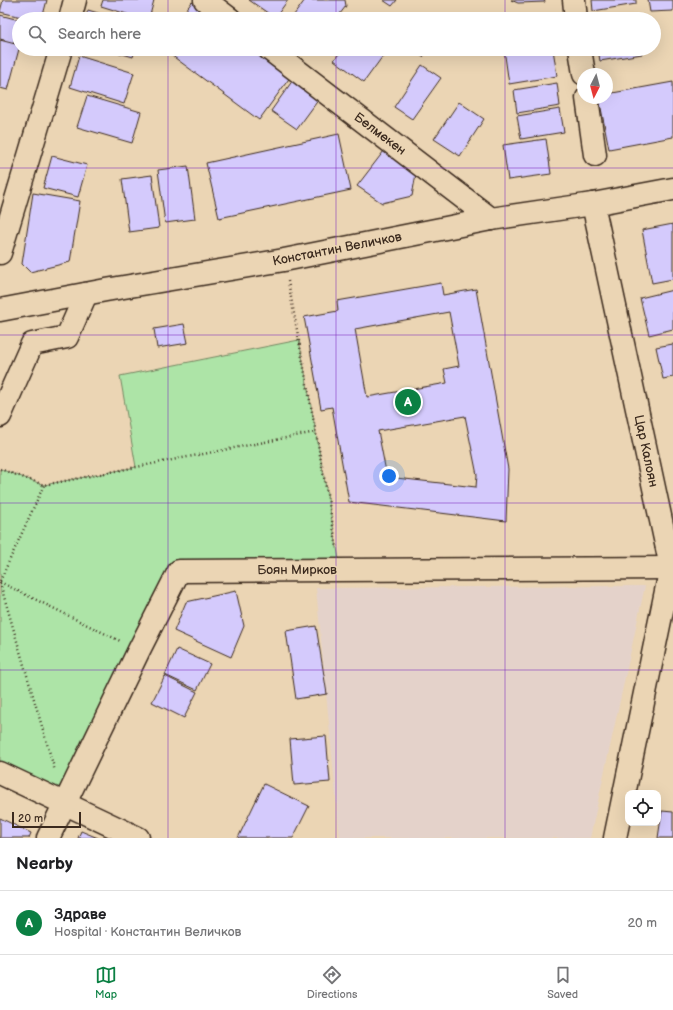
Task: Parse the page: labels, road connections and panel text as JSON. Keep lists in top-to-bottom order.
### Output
{
  "streets": {
    "street": [
      "Белмекен",
      "Константин Величков",
      "Цар Калоян",
      "Боян Мирков"
    ]
  },
  "crossings": [
    ["Белмекен", "Константин Величков"],
    ["Константин Величков", "Цар Калоян"],
    ["Цар Калоян", "Боян Мирков"]
  ],
  "scale_bar": "20 m",
  "north": "bottom",
  "page": {
    "search": "Search here",
    "pins": "A",
    "scale": "20 m",
    "heading": "Nearby",
    "list": [
      {
        "mark": "A",
        "name": "Здраве",
        "note": "Hospital · Константин Величков",
        "value": "20 m"
      }
    ],
    "nav": ["Map", "Directions", "Saved"]
  }
}
